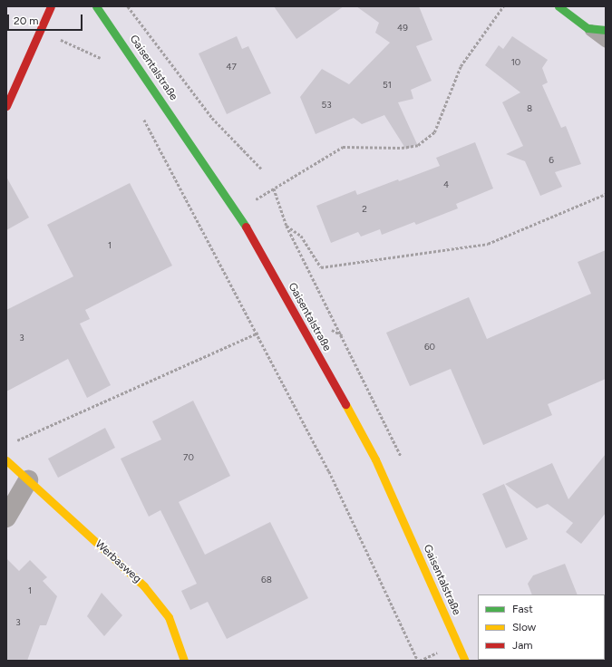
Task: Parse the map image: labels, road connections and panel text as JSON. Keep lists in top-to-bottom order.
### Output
{
  "streets": {
    "main road": ["Gaisentalstraße", "Werbasweg"]
  },
  "house_numbers": [
    "49",
    "10",
    "47",
    "51",
    "53",
    "8",
    "6",
    "4",
    "2",
    "1",
    "3",
    "60",
    "70",
    "68",
    "1",
    "3"
  ],
  "legend": ["Fast", "Slow", "Jam"],
  "scale_bar": "20 m"
}
